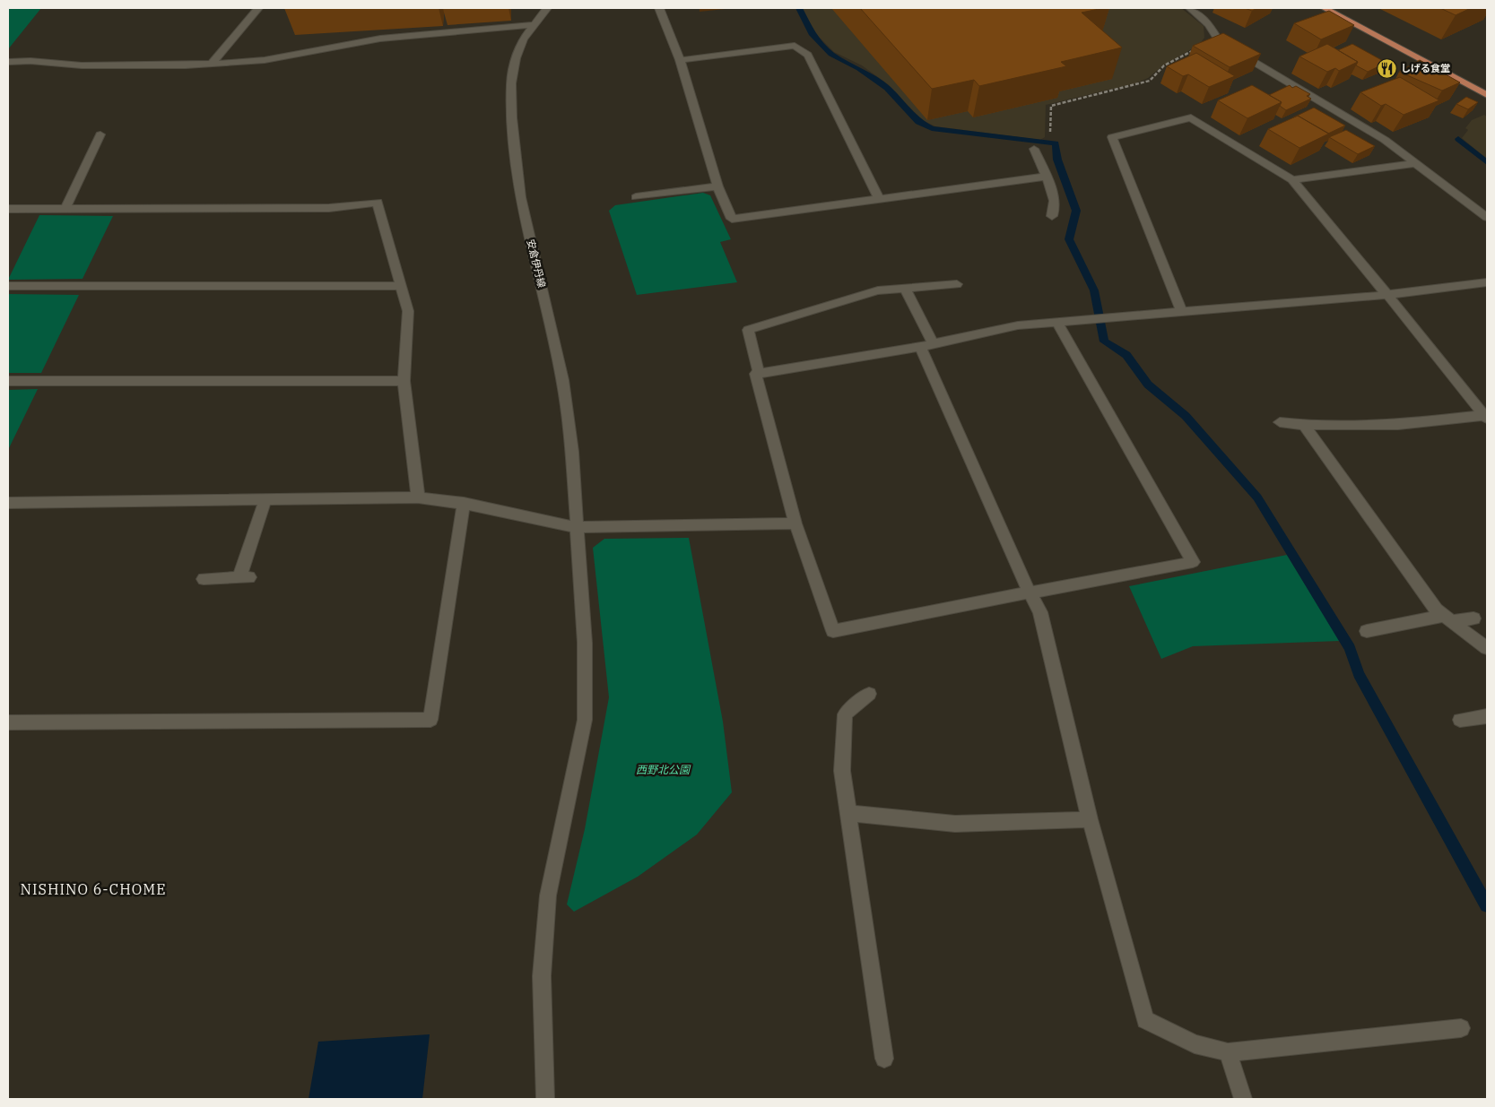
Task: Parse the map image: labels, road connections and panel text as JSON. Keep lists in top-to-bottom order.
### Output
{
  "streets": {
    "street": ["安倉伊丹線"]
  },
  "districts": ["NISHINO 6-CHOME"],
  "parks": ["西野北公園"],
  "places": {
    "restaurant": ["しげる食堂"]
  }
}
